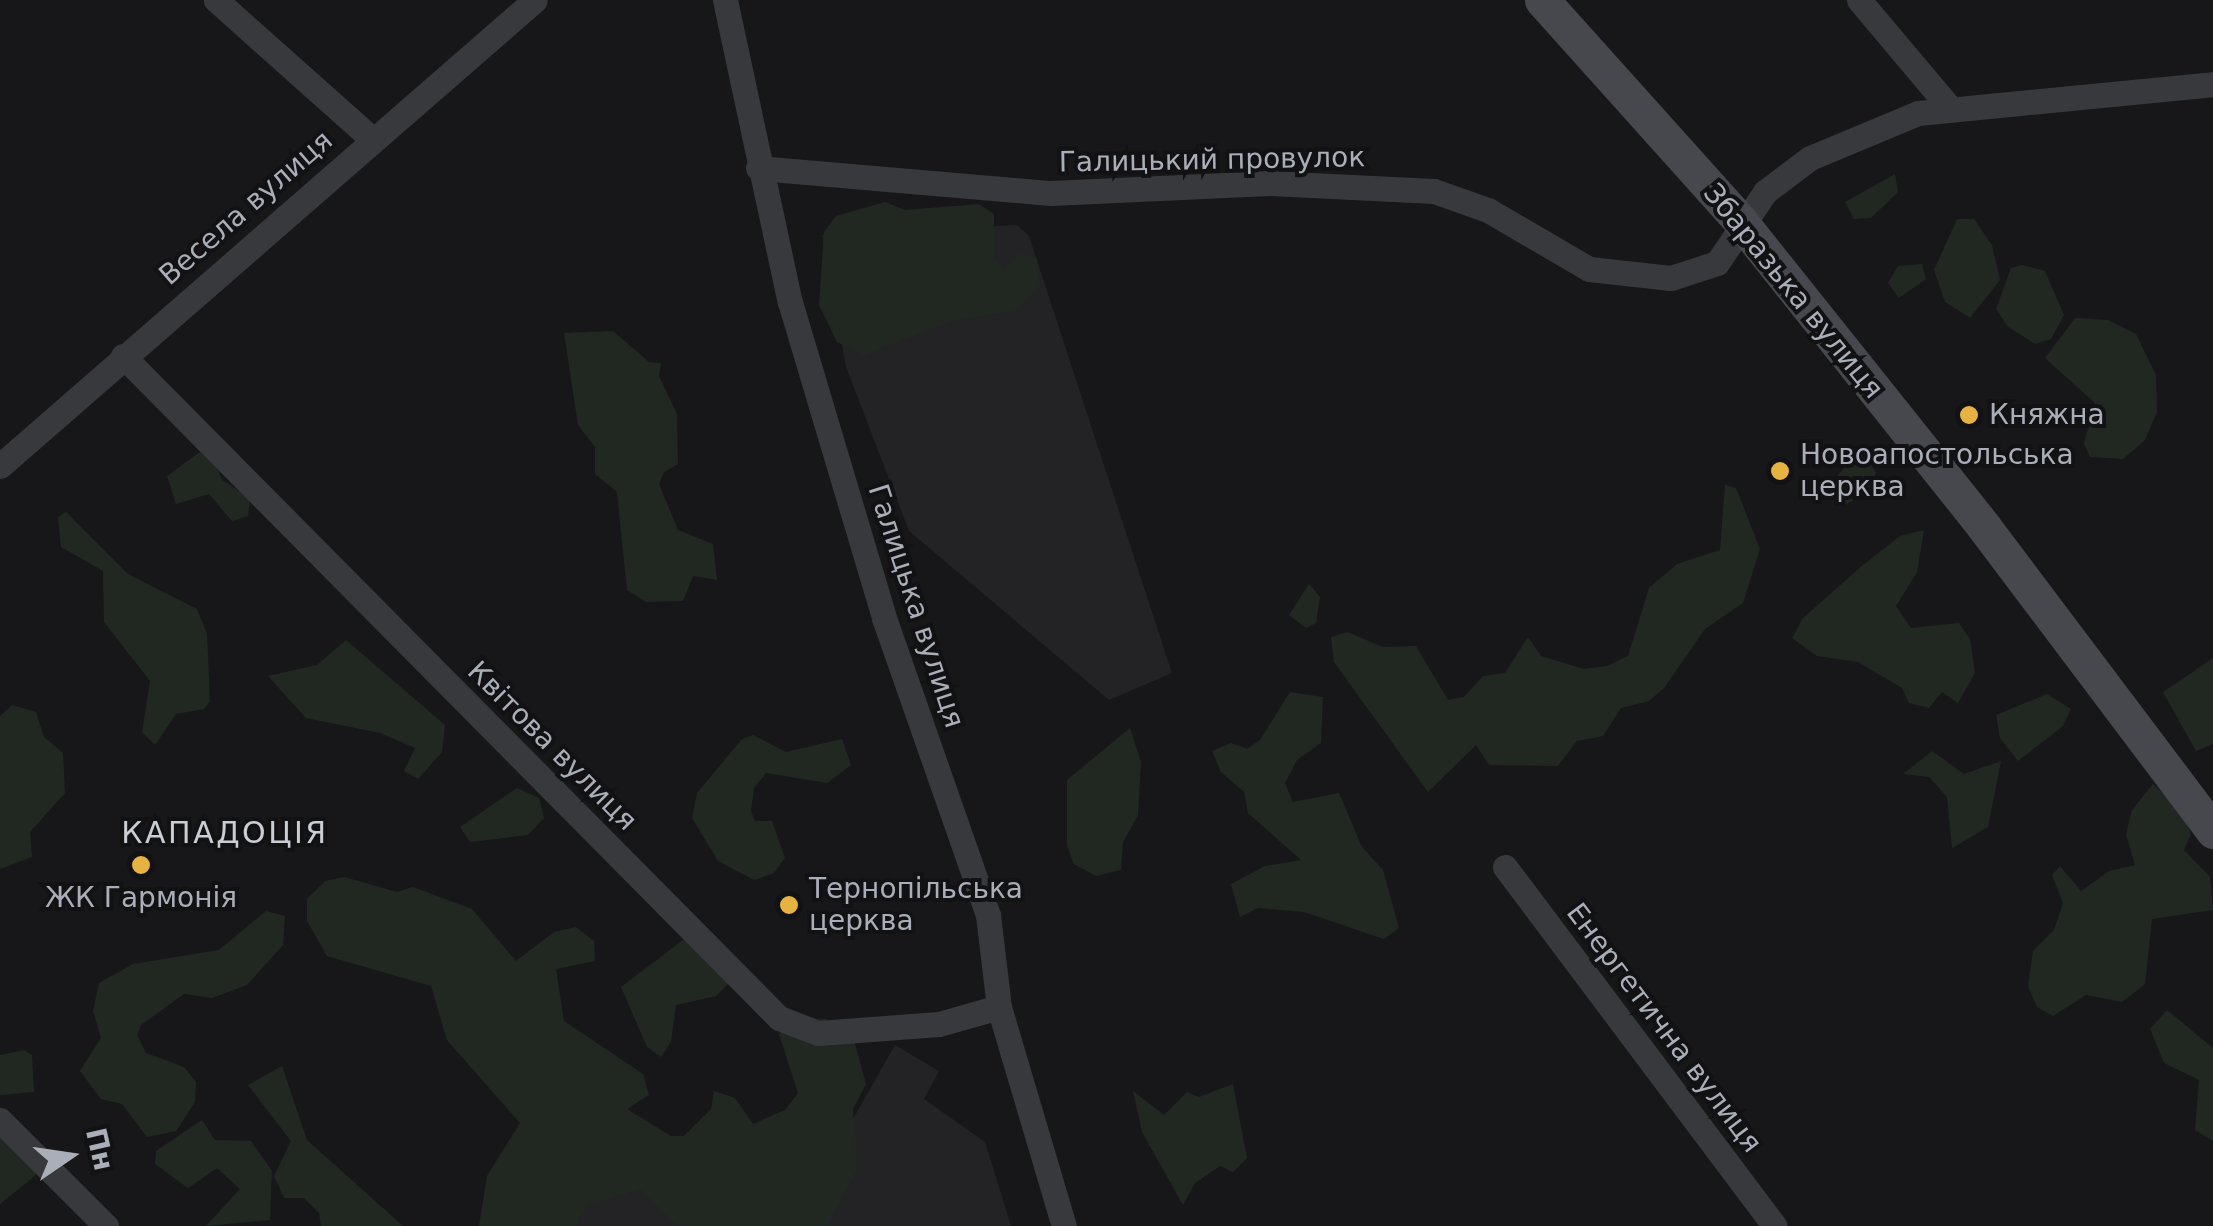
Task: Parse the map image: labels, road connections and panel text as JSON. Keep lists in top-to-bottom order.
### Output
{
  "streets": {
    "main road": ["Збаразька вулиця"],
    "street": [
      "Галицький провулок",
      "Весела вулиця",
      "Галицька вулиця",
      "Квітова вулиця",
      "Енергетична вулиця"
    ]
  },
  "crossings": [
    ["Галицький провулок", "Збаразька вулиця"],
    ["Галицький провулок", "Галицька вулиця"],
    ["Весела вулиця", "Квітова вулиця"],
    ["Галицька вулиця", "Квітова вулиця"]
  ],
  "districts": ["КАПАДОЦІЯ"],
  "places": [
    "Княжна",
    "Новоапостольська церква",
    "ЖК Гармонія",
    "Тернопільська церква"
  ],
  "north": "right"
}
